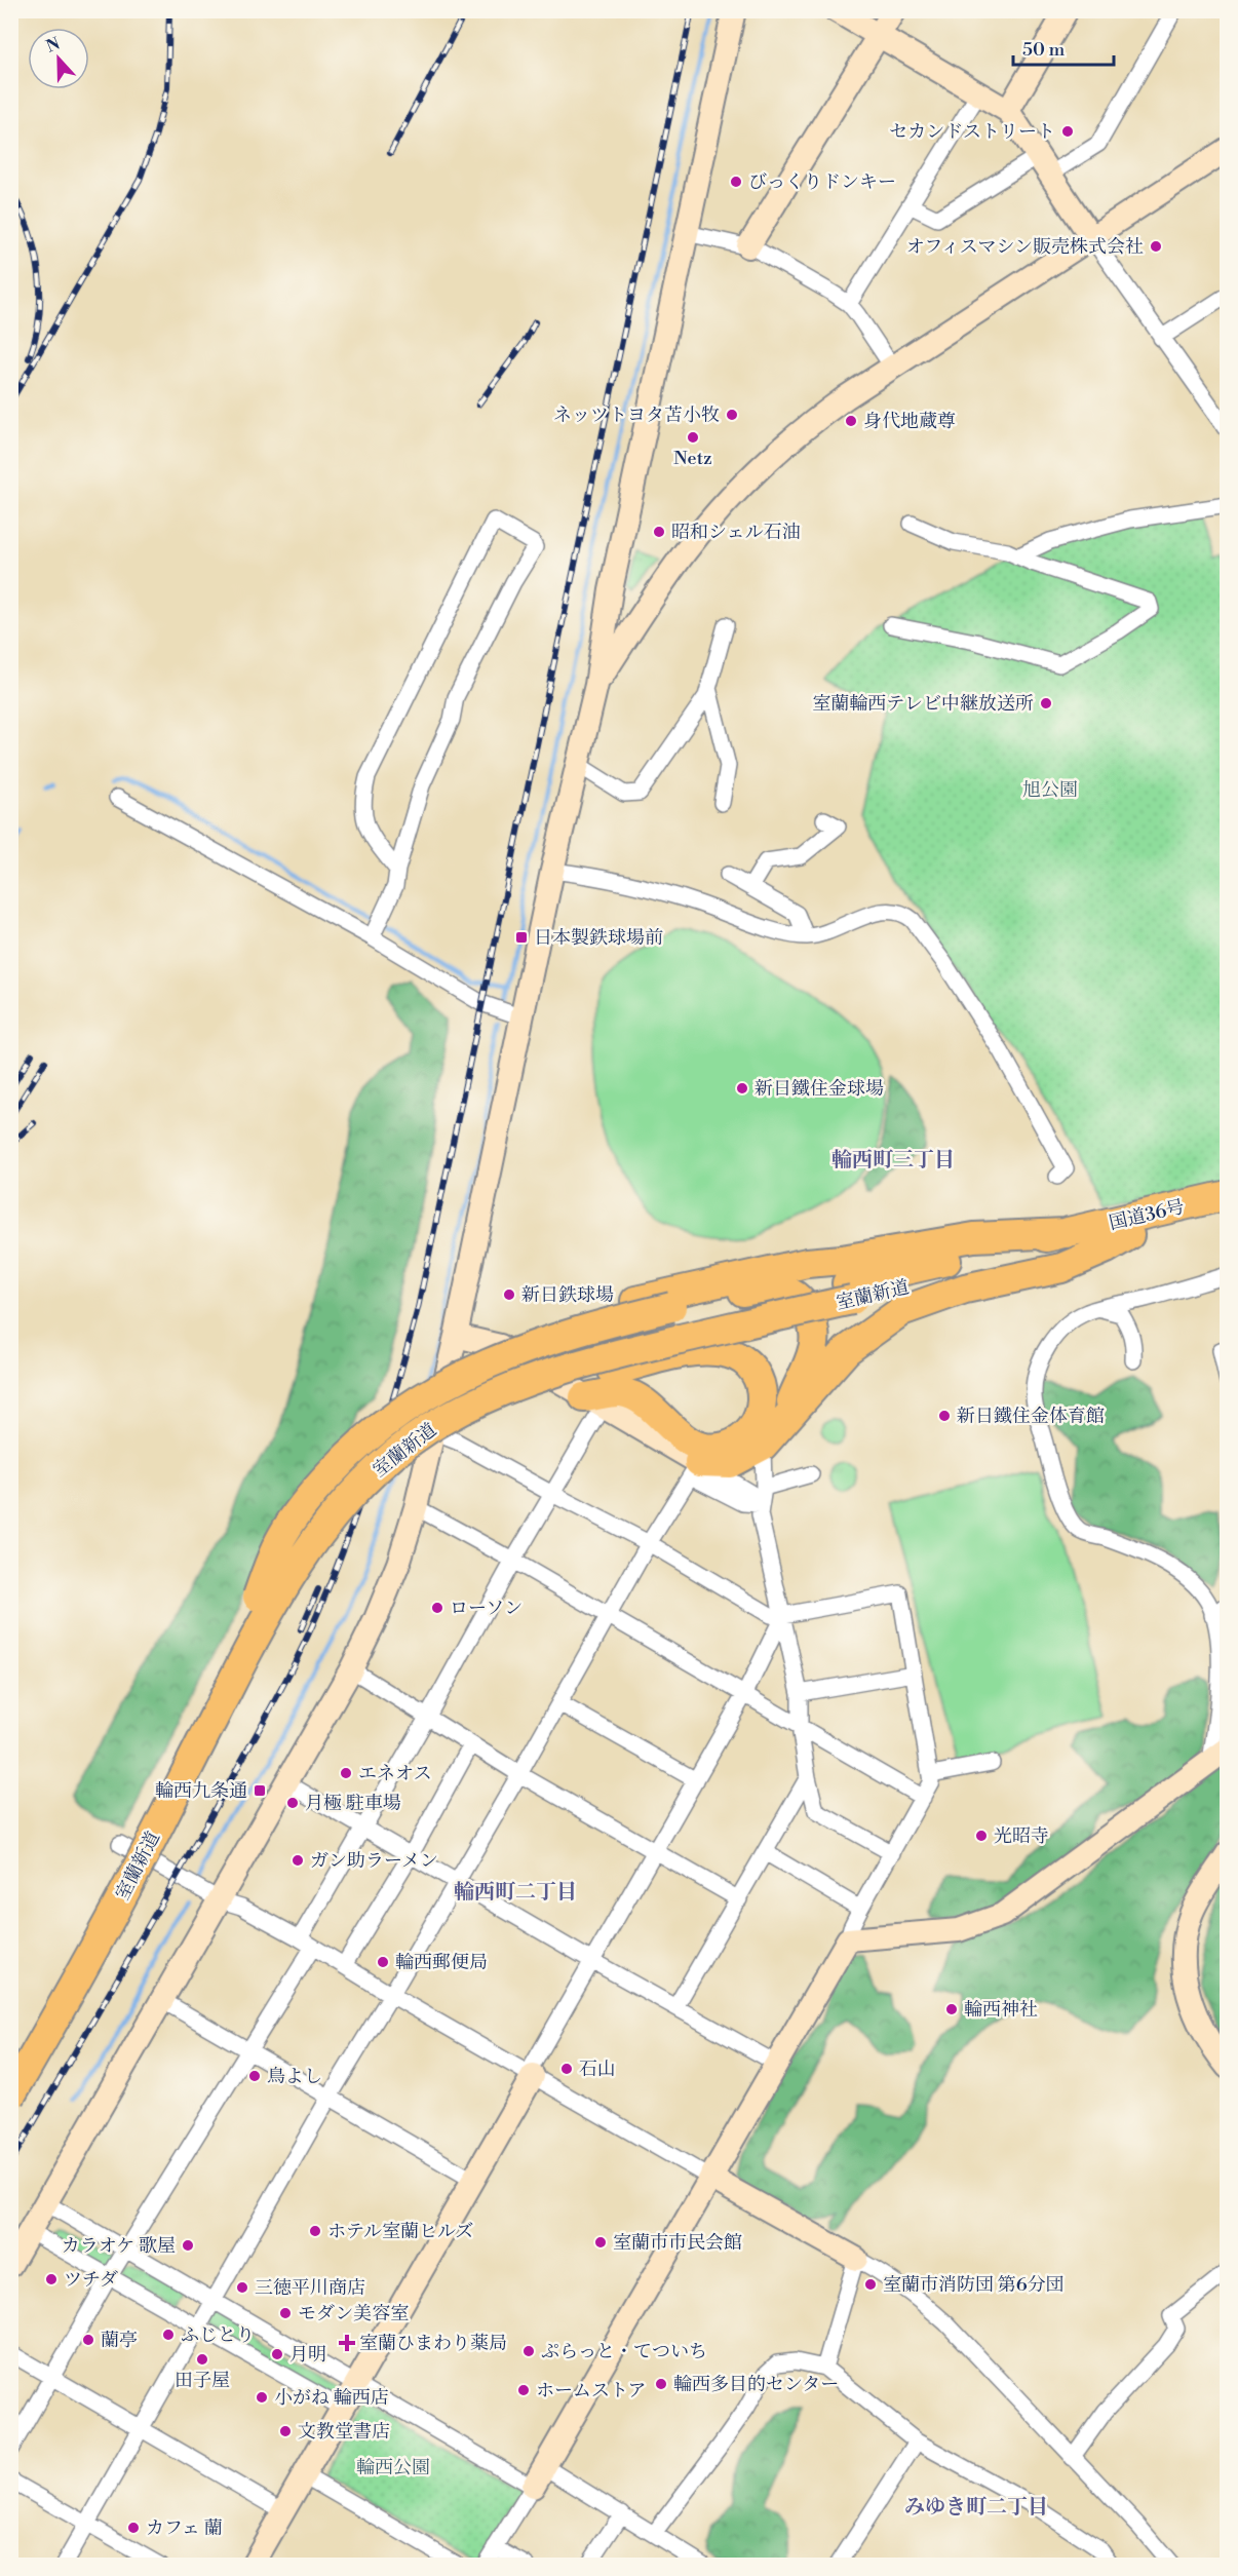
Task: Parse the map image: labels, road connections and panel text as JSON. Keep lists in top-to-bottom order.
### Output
{
  "streets": {
    "highway": ["国道36号", "室蘭新道"]
  },
  "crossings": [
    ["国道36号", "室蘭新道"]
  ],
  "districts": ["輪西町三丁目", "輪西町二丁目", "みゆき町二丁目"],
  "parks": ["旭公園", "輪西公園"],
  "places": {
    "other": [
      "セカンドストリート",
      "びっくりドンキー",
      "オフィスマシン販売株式会社",
      "ネッツトヨタ苫小牧",
      "身代地蔵尊",
      "Netz",
      "昭和シェル石油",
      "室蘭輪西テレビ中継放送所",
      "新日鐵住金球場",
      "新日鉄球場",
      "新日鐵住金体育館",
      "ローソン",
      "エネオス",
      "月極 駐車場",
      "光昭寺",
      "ガン助ラーメン",
      "輪西郵便局",
      "輪西神社",
      "石山",
      "鳥よし",
      "ホテル室蘭ヒルズ",
      "室蘭市市民会館",
      "カラオケ 歌屋",
      "ツチダ",
      "室蘭市消防団 第6分団",
      "三徳平川商店",
      "モダン美容室",
      "ふじとり",
      "蘭亭",
      "ぷらっと・てついち",
      "月明",
      "田子屋",
      "輪西多目的センター",
      "ホームストア",
      "小がね 輪西店",
      "文教堂書店",
      "カフェ 蘭"
    ],
    "transit": ["日本製鉄球場前", "輪西九条通"],
    "health": ["室蘭ひまわり薬局"]
  },
  "scale_bar": "50 m",
  "north": "top"
}
